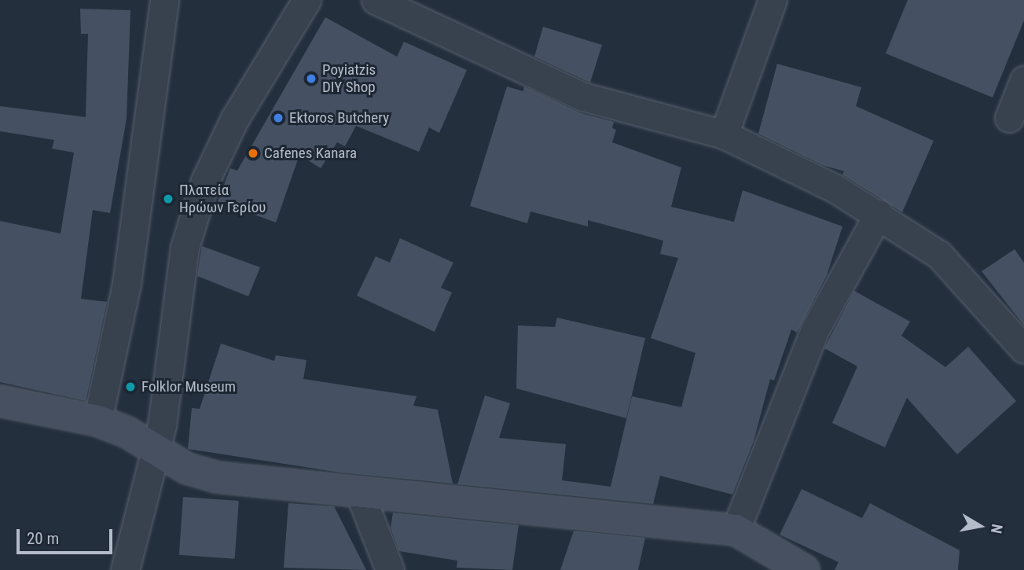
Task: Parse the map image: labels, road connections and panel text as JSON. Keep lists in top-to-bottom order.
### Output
{
  "places": [
    "Poyiatzis DIY Shop",
    "Ektoros Butchery",
    "Cafenes Kanara",
    "Πλατεία Ηρώων Γερίου",
    "Folklor Museum"
  ],
  "scale_bar": "20 m",
  "north": "right"
}
